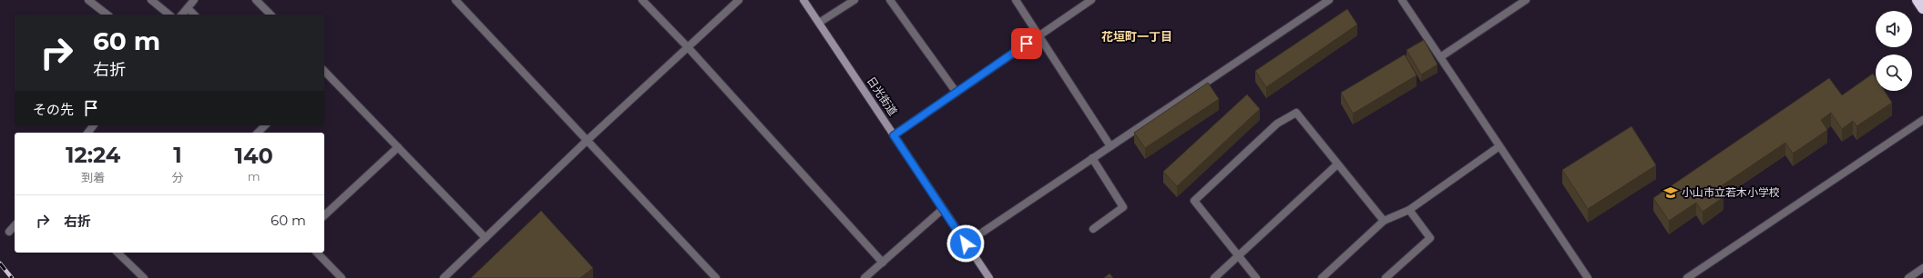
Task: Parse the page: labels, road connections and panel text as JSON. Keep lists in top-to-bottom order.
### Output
{
  "streets": {
    "main road": ["日光街道"]
  },
  "districts": ["花垣町一丁目"],
  "places": {
    "school or university": ["小山市立若木小学校"]
  },
  "page": {
    "turn": ["60 m", "右折"],
    "then": "その先",
    "eta": [
      "12:24",
      "到着",
      "1",
      "分",
      "140",
      "m"
    ],
    "list": [
      {
        "name": "右折",
        "value": "60 m"
      }
    ]
  }
}
